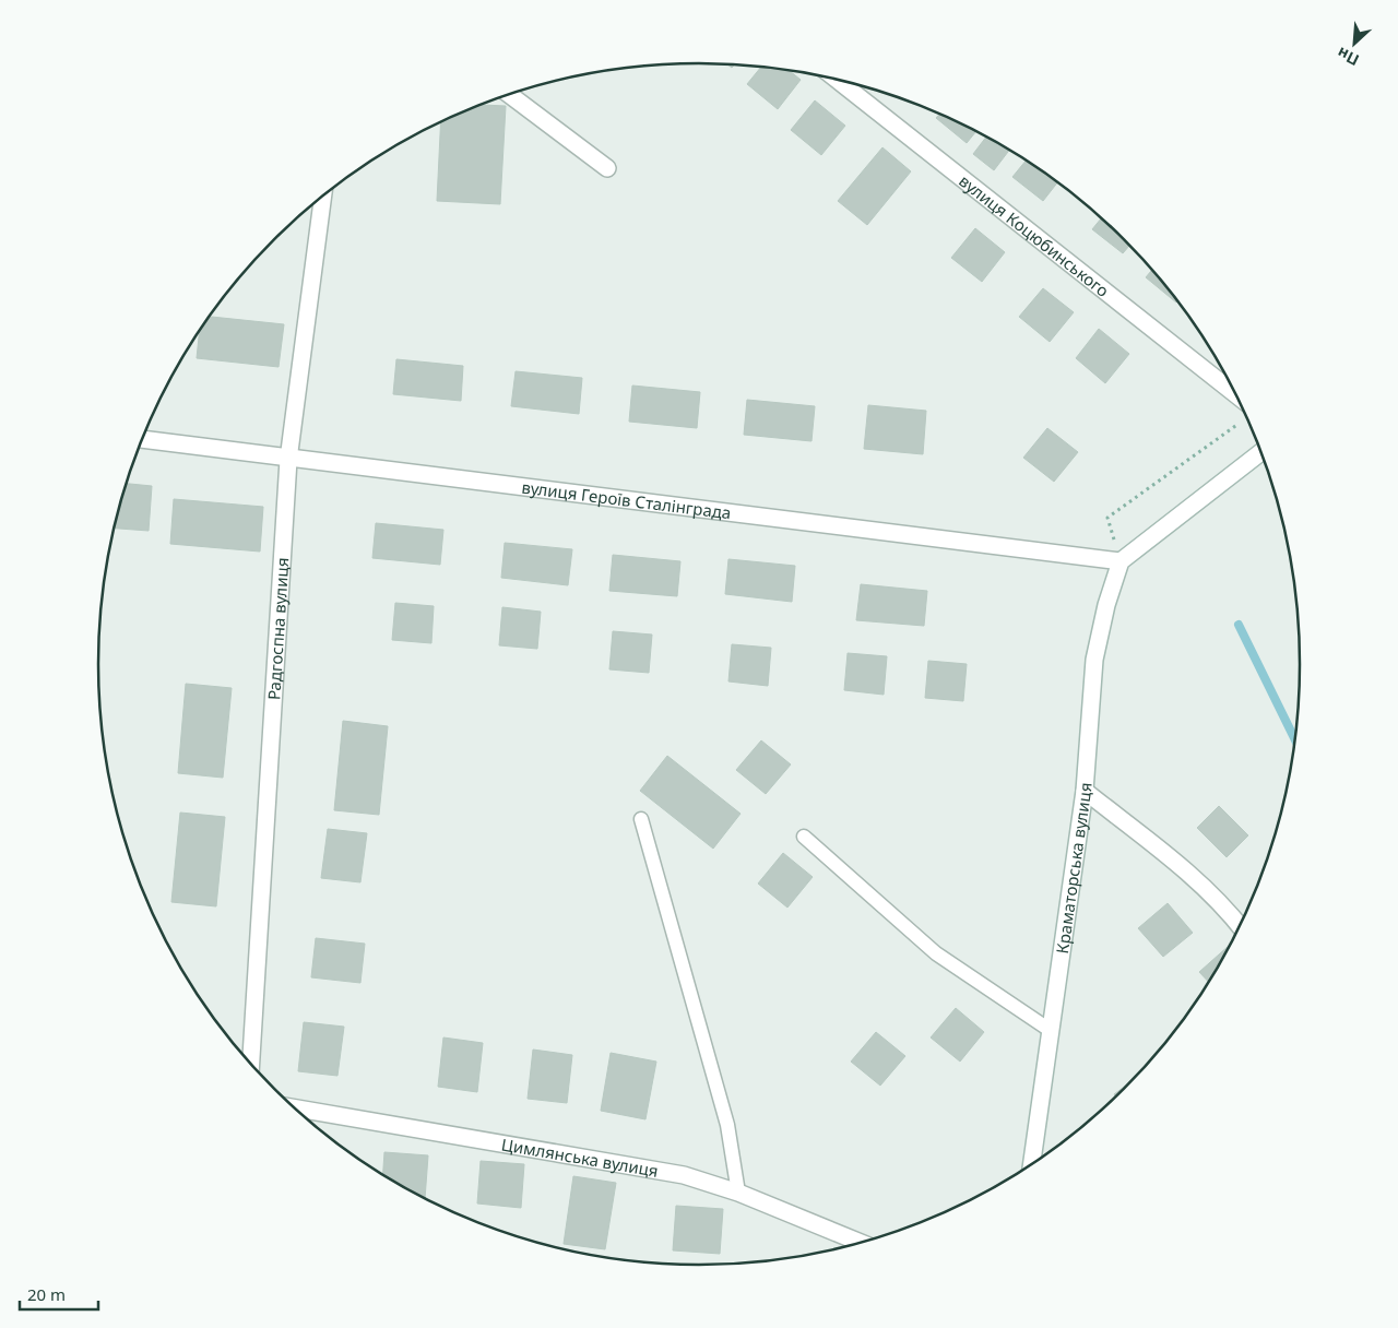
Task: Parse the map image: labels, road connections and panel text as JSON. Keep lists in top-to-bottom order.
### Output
{
  "streets": {
    "street": [
      "вулиця Коцюбинського",
      "вулиця Героїв Сталінграда",
      "Радгоспна вулиця",
      "Краматорська вулиця",
      "Цимлянська вулиця"
    ]
  },
  "crossings": [
    ["вулиця Героїв Сталінграда", "Радгоспна вулиця"],
    ["вулиця Героїв Сталінграда", "Краматорська вулиця"]
  ],
  "scale_bar": "20 m",
  "north": "bottom left"
}
